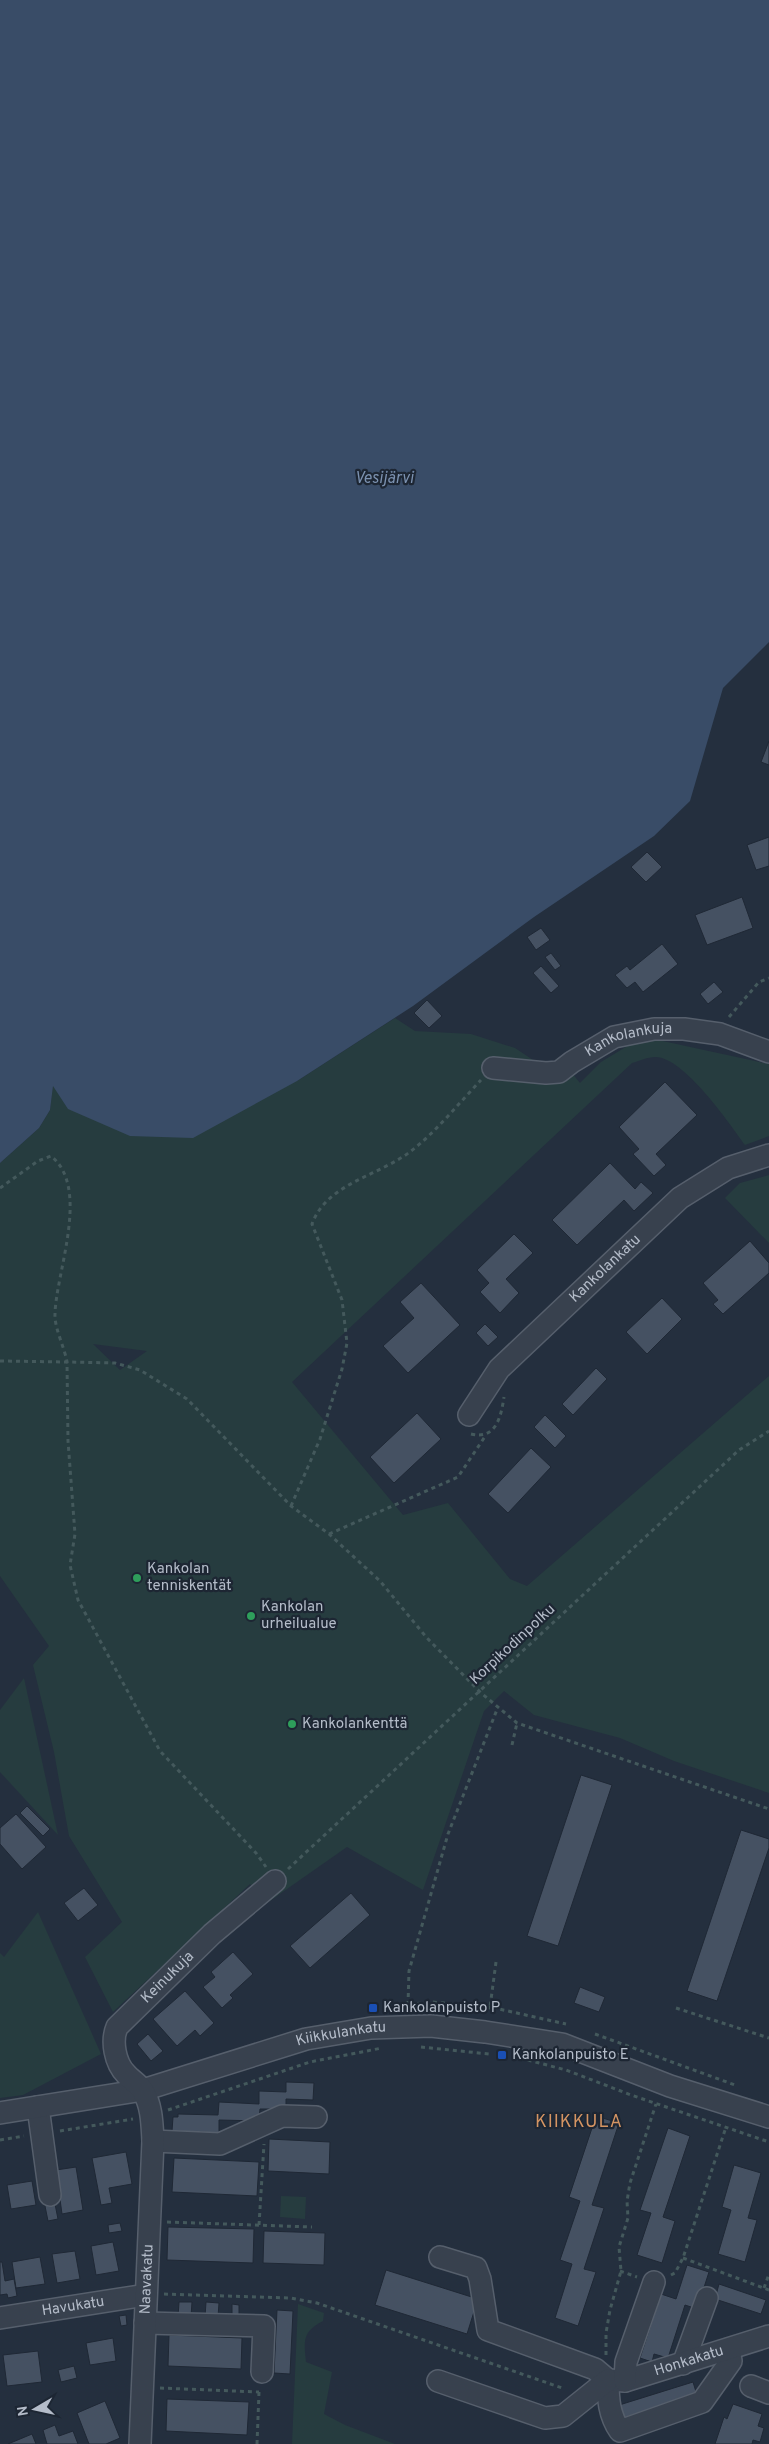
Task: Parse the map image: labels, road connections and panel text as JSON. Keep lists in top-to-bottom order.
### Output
{
  "streets": {
    "street": [
      "Kankolankuja",
      "Kankolankatu",
      "Keinukuja",
      "Kiikkulankatu",
      "Naavakatu",
      "Havukatu",
      "Honkakatu"
    ],
    "path": ["Korpikodinpolku"]
  },
  "crossings": [
    ["Korpikodinpolku", "Keinukuja"],
    ["Keinukuja", "Kiikkulankatu"],
    ["Keinukuja", "Naavakatu"],
    ["Kiikkulankatu", "Naavakatu"],
    ["Naavakatu", "Havukatu"]
  ],
  "districts": ["KIIKKULA"],
  "water": ["Vesijärvi"],
  "places": {
    "other": ["Kankolan tenniskentät", "Kankolan urheilualue", "Kankolankenttä"],
    "transit": ["Kankolanpuisto P", "Kankolanpuisto E"]
  },
  "north": "left"
}
